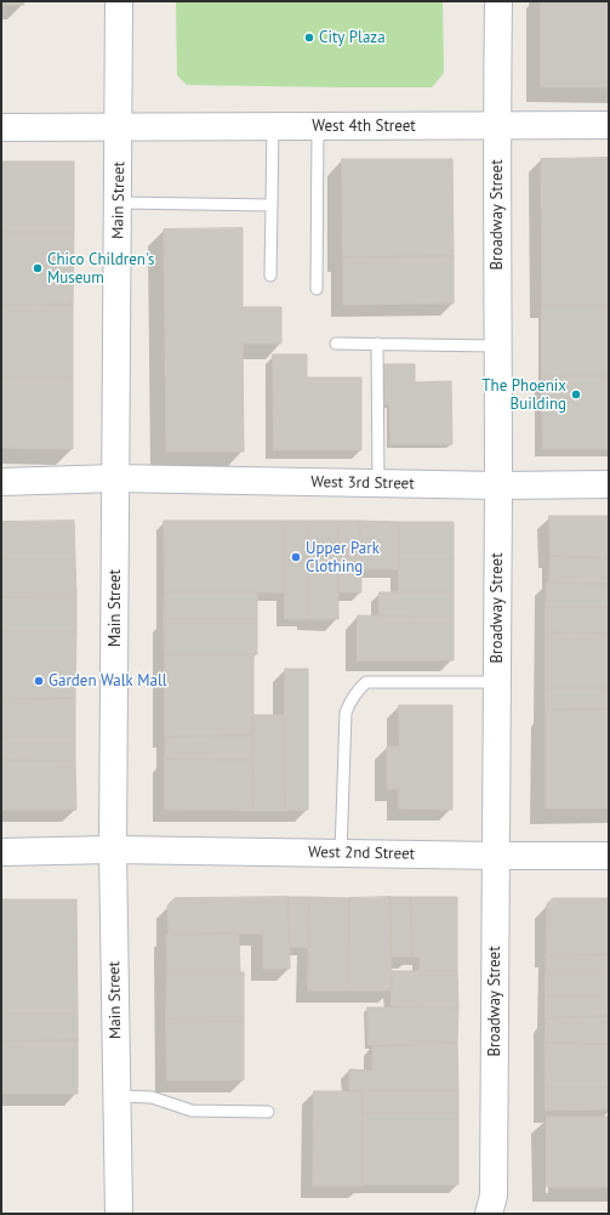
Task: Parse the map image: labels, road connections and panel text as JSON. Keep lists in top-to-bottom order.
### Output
{
  "streets": {
    "main road": [
      "West 4th Street",
      "Main Street",
      "Broadway Street",
      "West 3rd Street",
      "West 2nd Street"
    ]
  },
  "crossings": [
    ["West 4th Street", "Main Street"],
    ["West 4th Street", "Broadway Street"],
    ["Main Street", "West 3rd Street"],
    ["Main Street", "West 2nd Street"],
    ["Broadway Street", "West 3rd Street"],
    ["Broadway Street", "West 2nd Street"]
  ],
  "places": [
    "City Plaza",
    "Chico Children's Museum",
    "The Phoenix Building",
    "Upper Park Clothing",
    "Garden Walk Mall"
  ]
}
